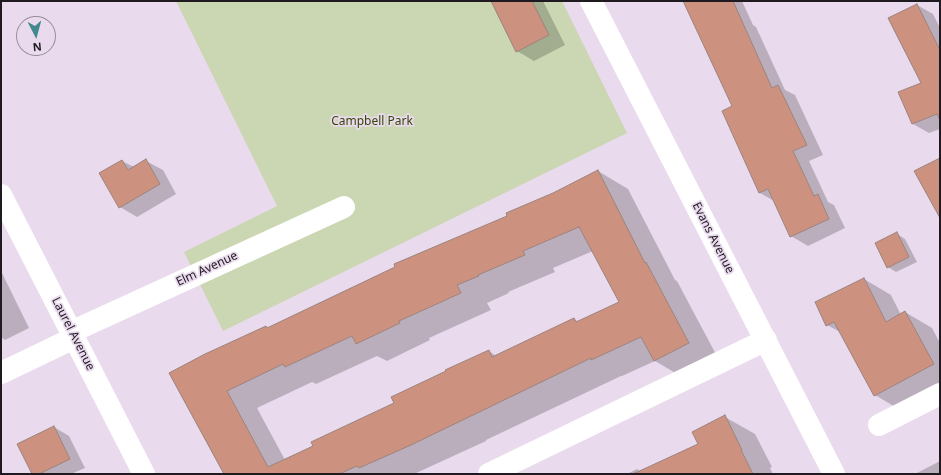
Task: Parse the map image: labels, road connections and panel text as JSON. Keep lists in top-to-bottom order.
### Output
{
  "streets": {
    "street": ["Evans Avenue", "Elm Avenue", "Laurel Avenue"]
  },
  "crossings": [
    ["Elm Avenue", "Laurel Avenue"]
  ],
  "parks": ["Campbell Park"],
  "north": "bottom"
}
